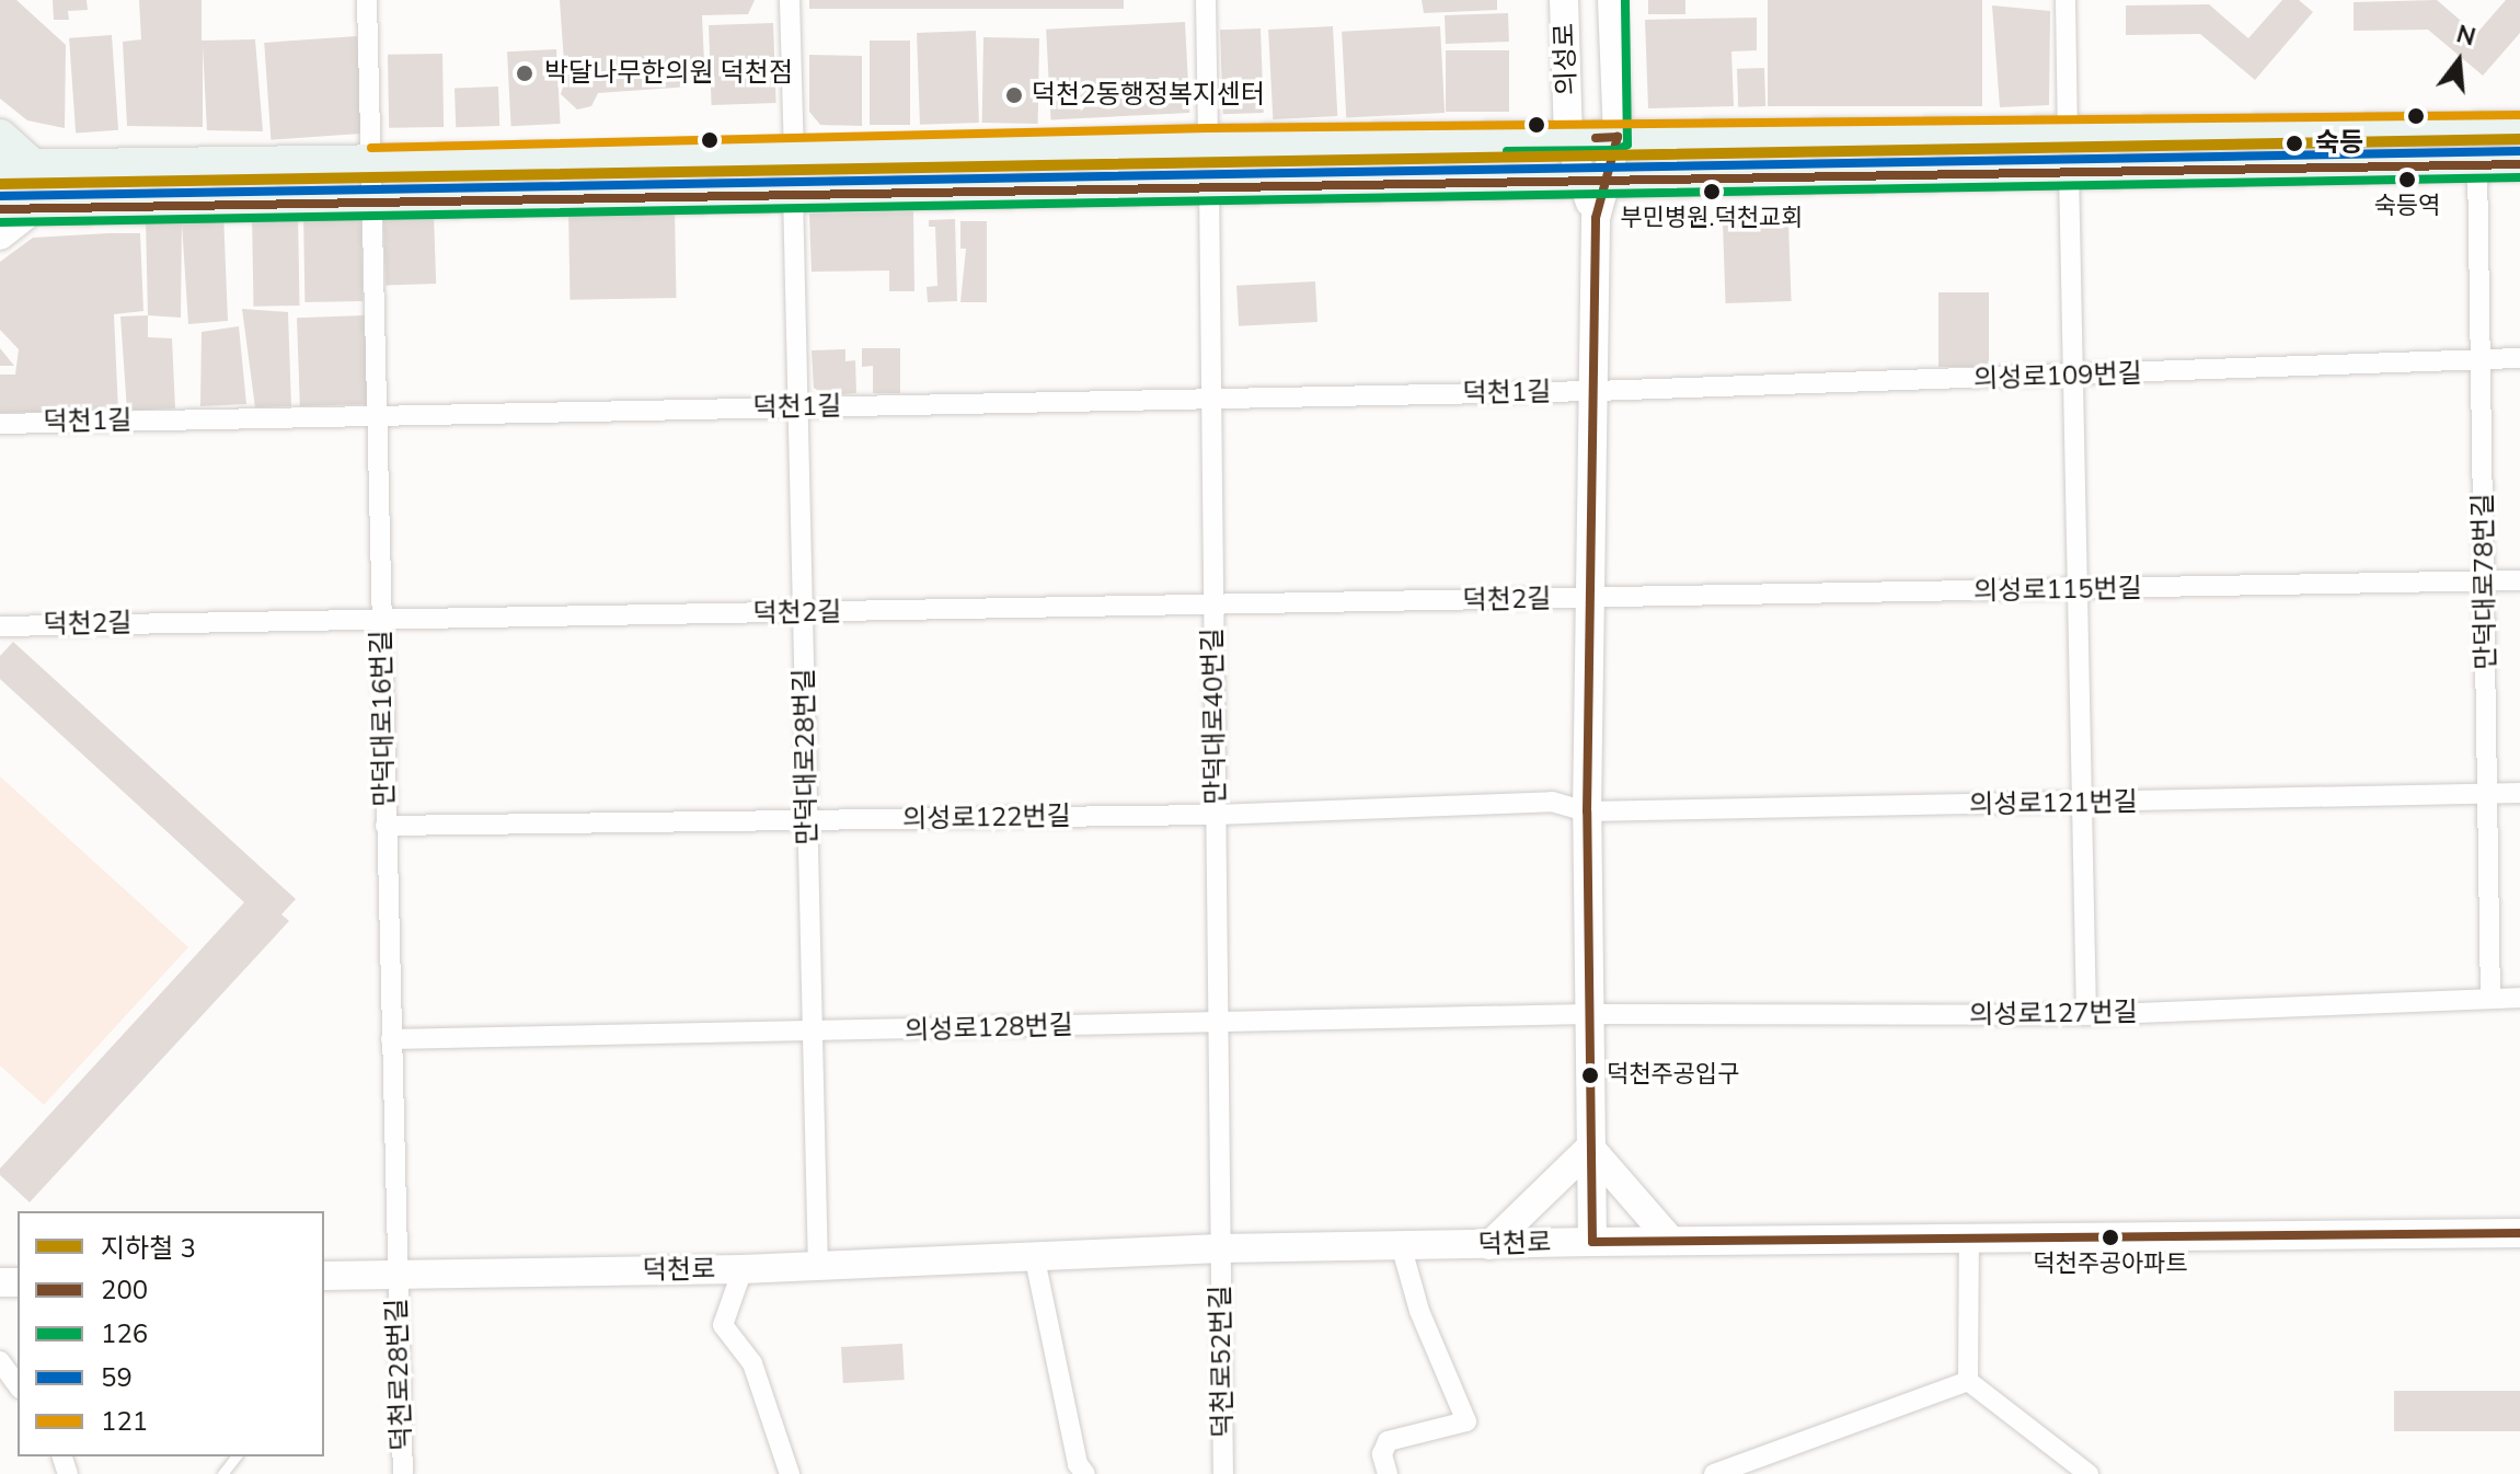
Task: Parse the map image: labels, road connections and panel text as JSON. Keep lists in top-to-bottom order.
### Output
{
  "streets": {
    "main road": ["의성로", "덕천로"],
    "street": [
      "의성로109번길",
      "덕천1길",
      "만덕대로78번길",
      "의성로115번길",
      "덕천2길",
      "만덕대로40번길",
      "만덕대로16번길",
      "만덕대로28번길",
      "의성로121번길",
      "의성로122번길",
      "의성로127번길",
      "의성로128번길",
      "덕천로52번길",
      "덕천로28번길"
    ]
  },
  "crossings": [
    ["의성로", "의성로109번길"],
    ["의성로", "덕천1길"],
    ["의성로", "의성로115번길"],
    ["의성로", "덕천2길"],
    ["의성로", "의성로121번길"],
    ["의성로", "의성로122번길"],
    ["의성로", "의성로127번길"],
    ["의성로", "의성로128번길"],
    ["의성로", "덕천로"],
    ["의성로109번길", "덕천1길"],
    ["의성로109번길", "만덕대로78번길"],
    ["덕천1길", "만덕대로40번길"],
    ["덕천1길", "만덕대로16번길"],
    ["덕천1길", "만덕대로28번길"],
    ["만덕대로78번길", "의성로115번길"],
    ["만덕대로78번길", "의성로121번길"],
    ["만덕대로78번길", "의성로127번길"],
    ["의성로115번길", "덕천2길"],
    ["덕천2길", "만덕대로40번길"],
    ["덕천2길", "만덕대로16번길"],
    ["덕천2길", "만덕대로28번길"],
    ["만덕대로40번길", "의성로122번길"],
    ["만덕대로40번길", "의성로128번길"],
    ["만덕대로40번길", "덕천로"],
    ["만덕대로40번길", "덕천로52번길"],
    ["만덕대로16번길", "의성로122번길"],
    ["만덕대로16번길", "의성로128번길"],
    ["만덕대로16번길", "덕천로"],
    ["만덕대로16번길", "덕천로28번길"],
    ["만덕대로28번길", "의성로122번길"],
    ["만덕대로28번길", "의성로128번길"],
    ["만덕대로28번길", "덕천로"],
    ["의성로121번길", "의성로122번길"],
    ["의성로127번길", "의성로128번길"],
    ["덕천로", "덕천로52번길"],
    ["덕천로", "덕천로28번길"]
  ],
  "places": [
    "박달나무한의원 덕천점",
    "덕천2동행정복지센터",
    "숙등",
    "숙등역",
    "부민병원.덕천교회",
    "덕천주공입구",
    "덕천주공아파트"
  ],
  "lines": [
    "transit line 126",
    "transit line 121",
    "transit line 200",
    "metro line 3",
    "transit line 59"
  ],
  "legend": [
    "지하철 3",
    "200",
    "126",
    "59",
    "121"
  ],
  "north": "top"
}
